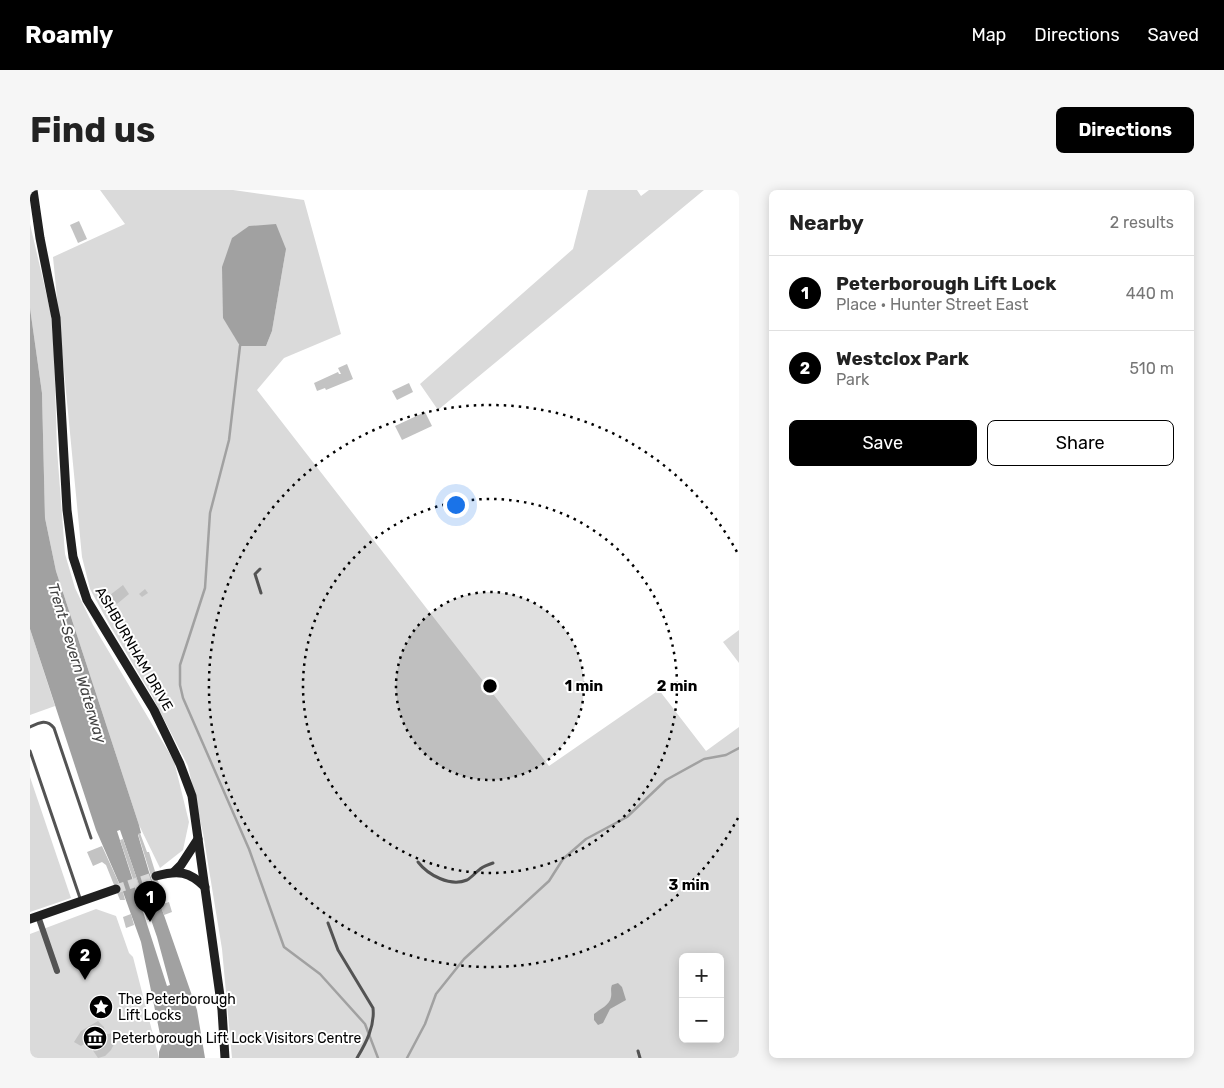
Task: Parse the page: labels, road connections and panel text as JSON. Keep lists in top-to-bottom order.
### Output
{
  "streets": {
    "street": ["ASHBURNHAM DRIVE"]
  },
  "water": ["Trent–Severn Waterway"],
  "places": {
    "place": ["The Peterborough Lift Locks"],
    "museum": ["Peterborough Lift Lock Visitors Centre"]
  },
  "page": {
    "header": "Roamly",
    "nav": ["Map", "Directions", "Saved"],
    "buttons": [
      "Directions",
      ["Save", "Share"]
    ],
    "title": "Find us",
    "heading": ["Nearby", "2 results"],
    "list": [
      {
        "mark": "1",
        "name": "Peterborough Lift Lock",
        "note": "Place · Hunter Street East",
        "value": "440 m"
      },
      {
        "mark": "2",
        "name": "Westclox Park",
        "note": "Park",
        "value": "510 m"
      }
    ],
    "pins": ["1", "2"],
    "map_buttons": ["+", "−"]
  },
  "rings": ["1 min", "2 min", "3 min"]
}
